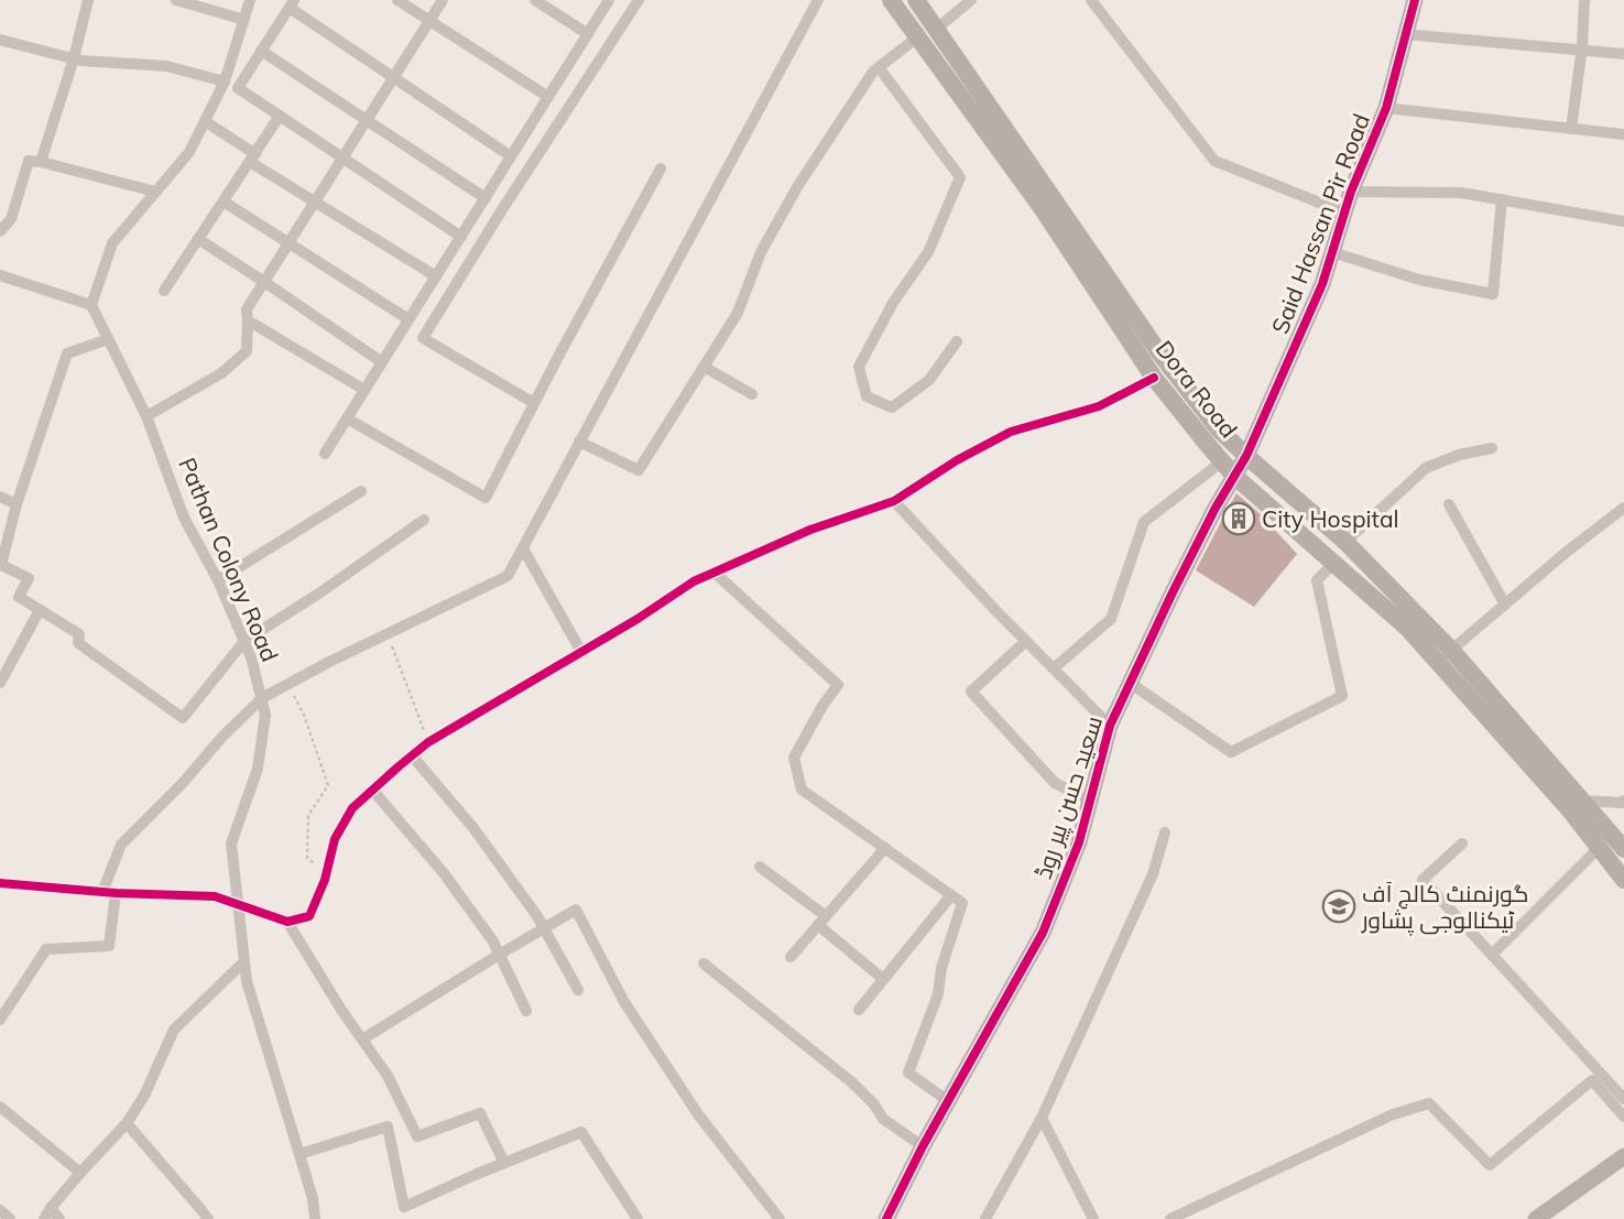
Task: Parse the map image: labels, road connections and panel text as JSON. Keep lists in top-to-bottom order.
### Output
{
  "streets": {
    "main road": ["Dora Road"],
    "street": ["Said Hassan Pir Road", "Pathan Colony Road", "سعید حسن پیر روڈ"]
  },
  "crossings": [
    ["Said Hassan Pir Road", "سعید حسن پیر روڈ"],
    ["Dora Road", "سعید حسن پیر روڈ"]
  ],
  "places": {
    "building": ["City Hospital"],
    "school or university": ["گورنمنٹ کالج آف ٹیکنالوجی پشاور"]
  }
}
